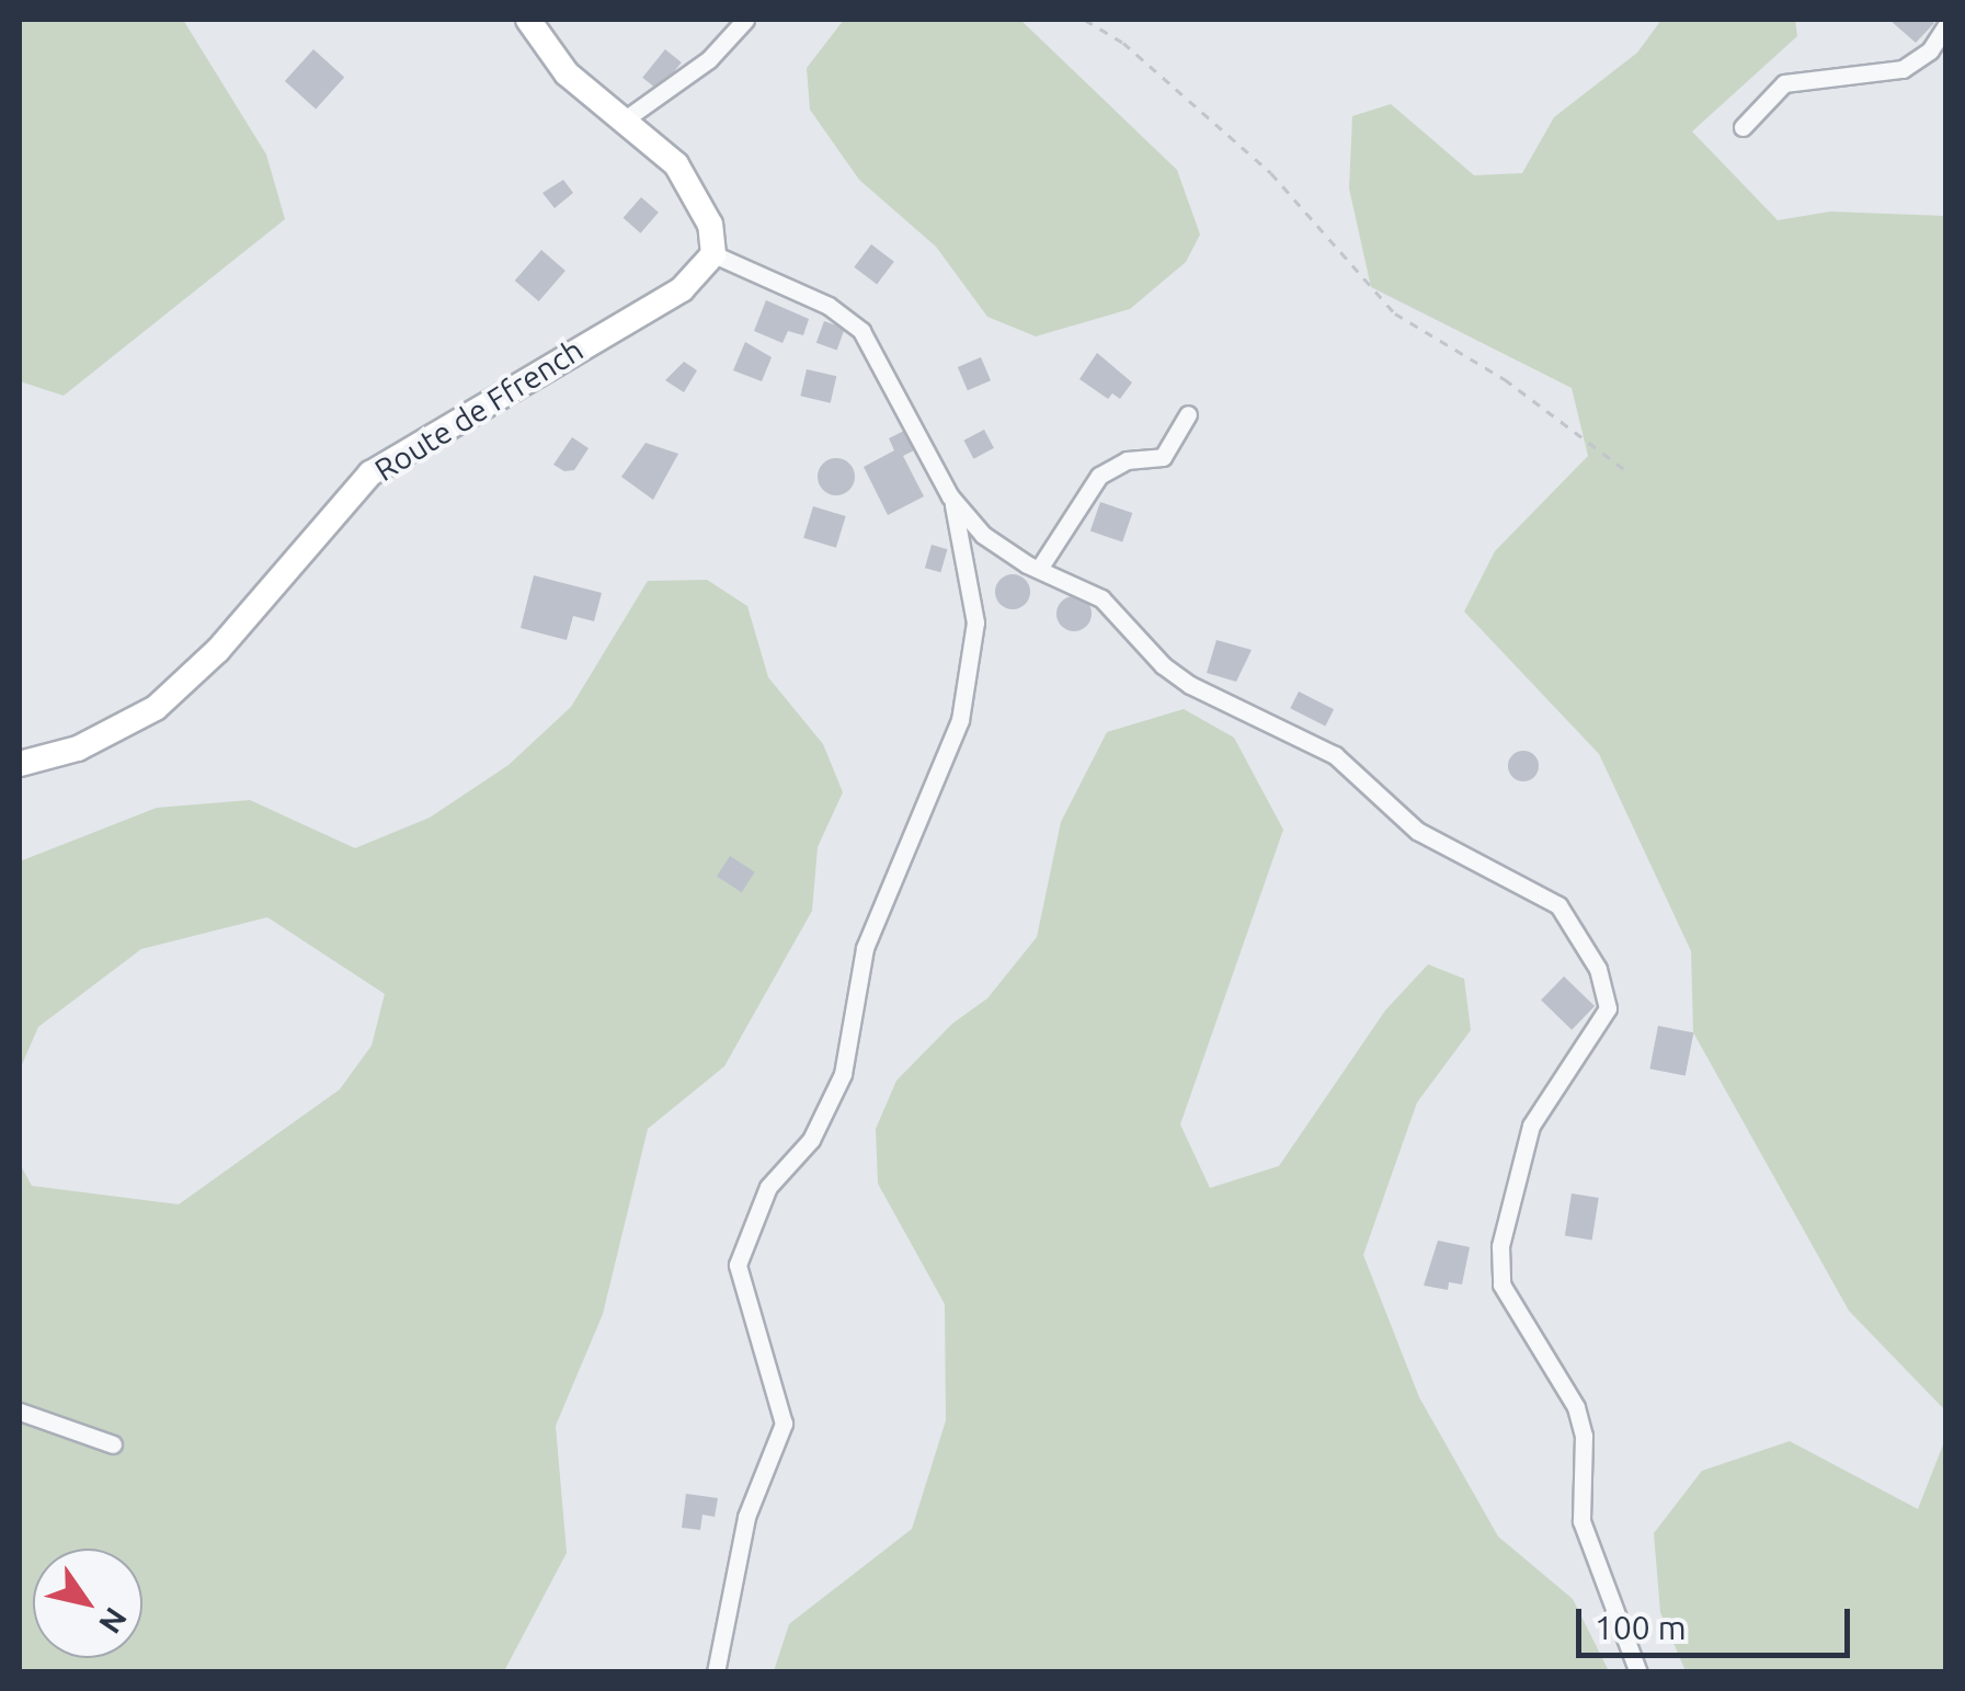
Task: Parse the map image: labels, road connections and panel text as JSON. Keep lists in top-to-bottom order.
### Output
{
  "streets": {
    "main road": ["Route de Ffrench"]
  },
  "scale_bar": "100 m",
  "north": "bottom right"
}
